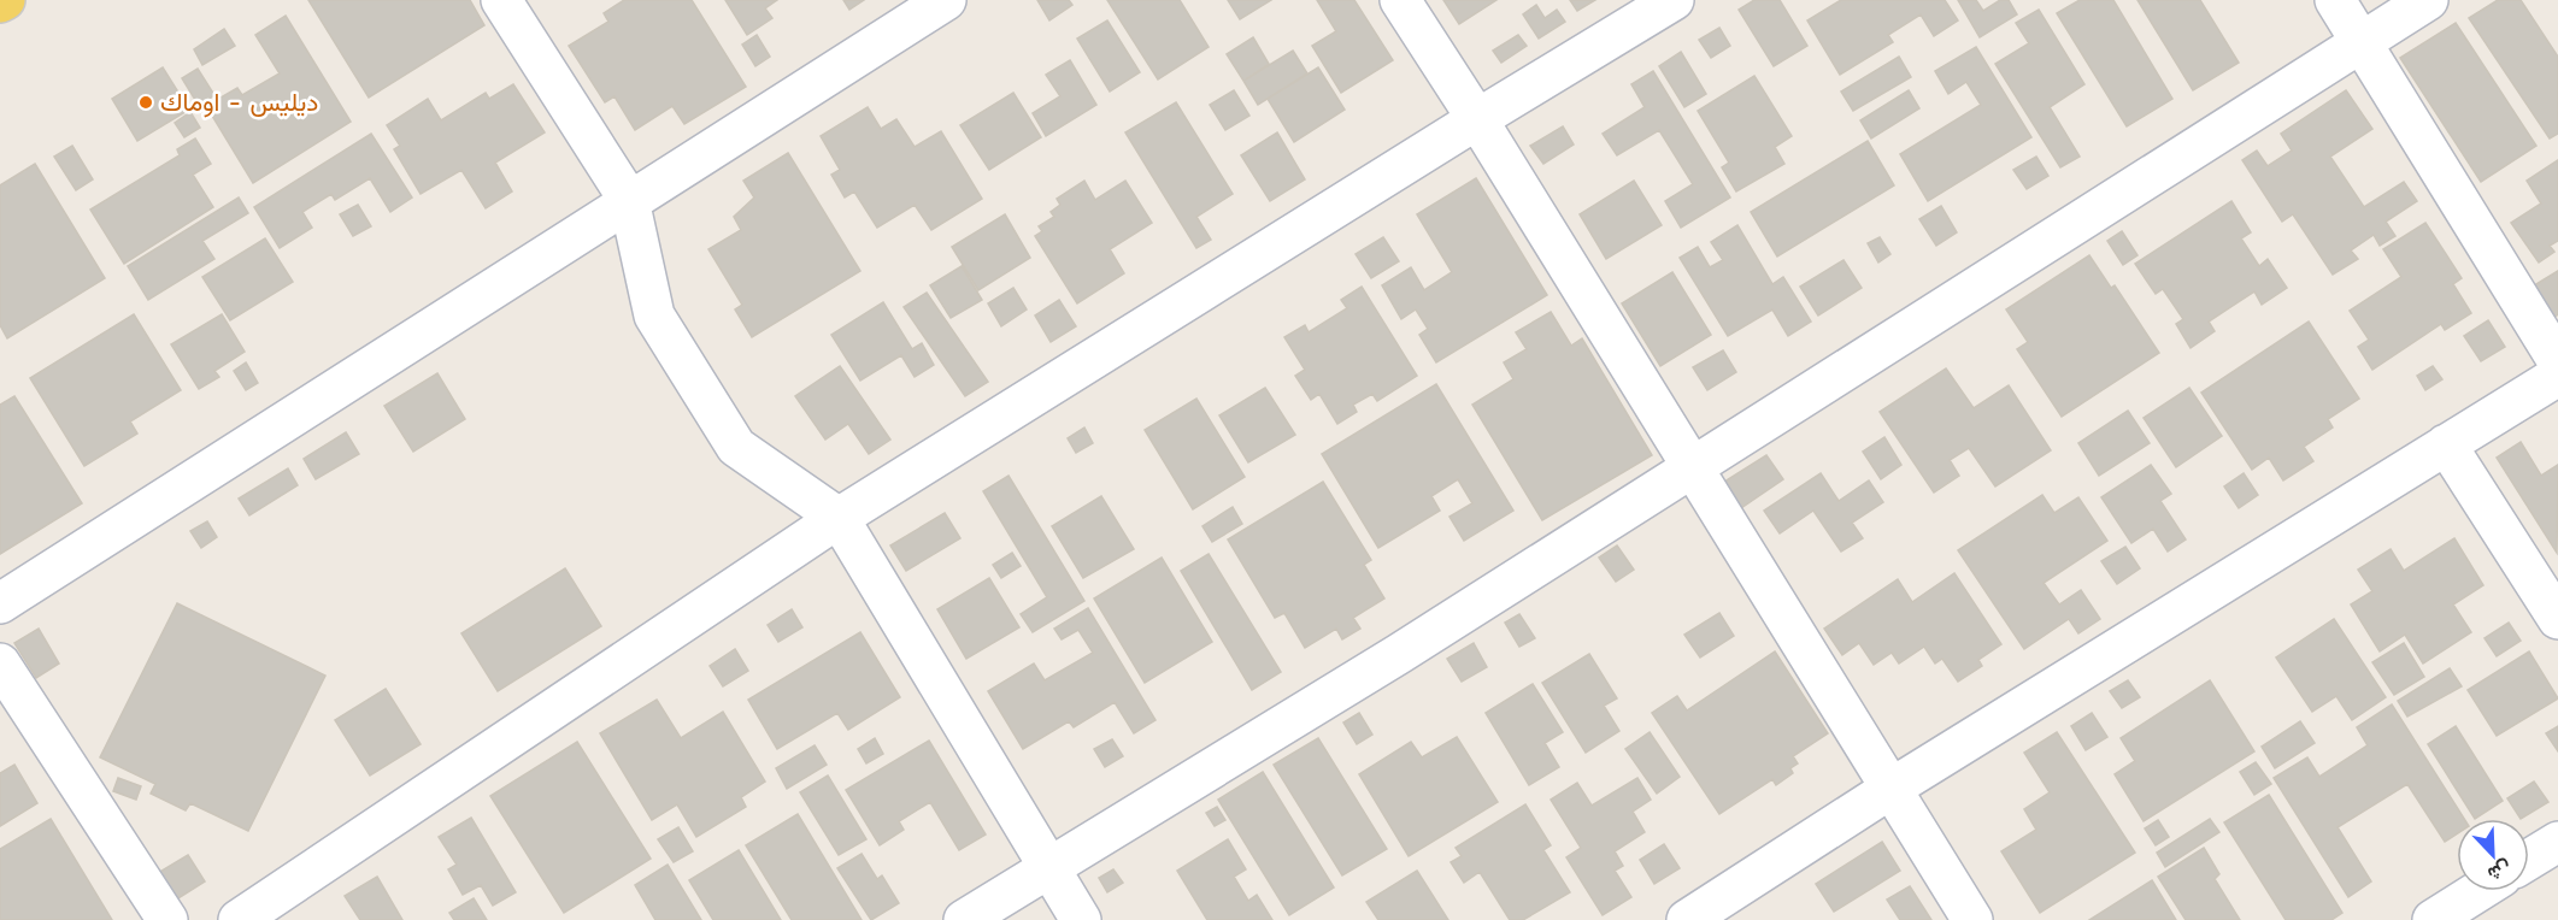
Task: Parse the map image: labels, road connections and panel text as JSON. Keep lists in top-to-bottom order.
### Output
{
  "places": ["ديليس - اوماك"],
  "north": "bottom right"
}
